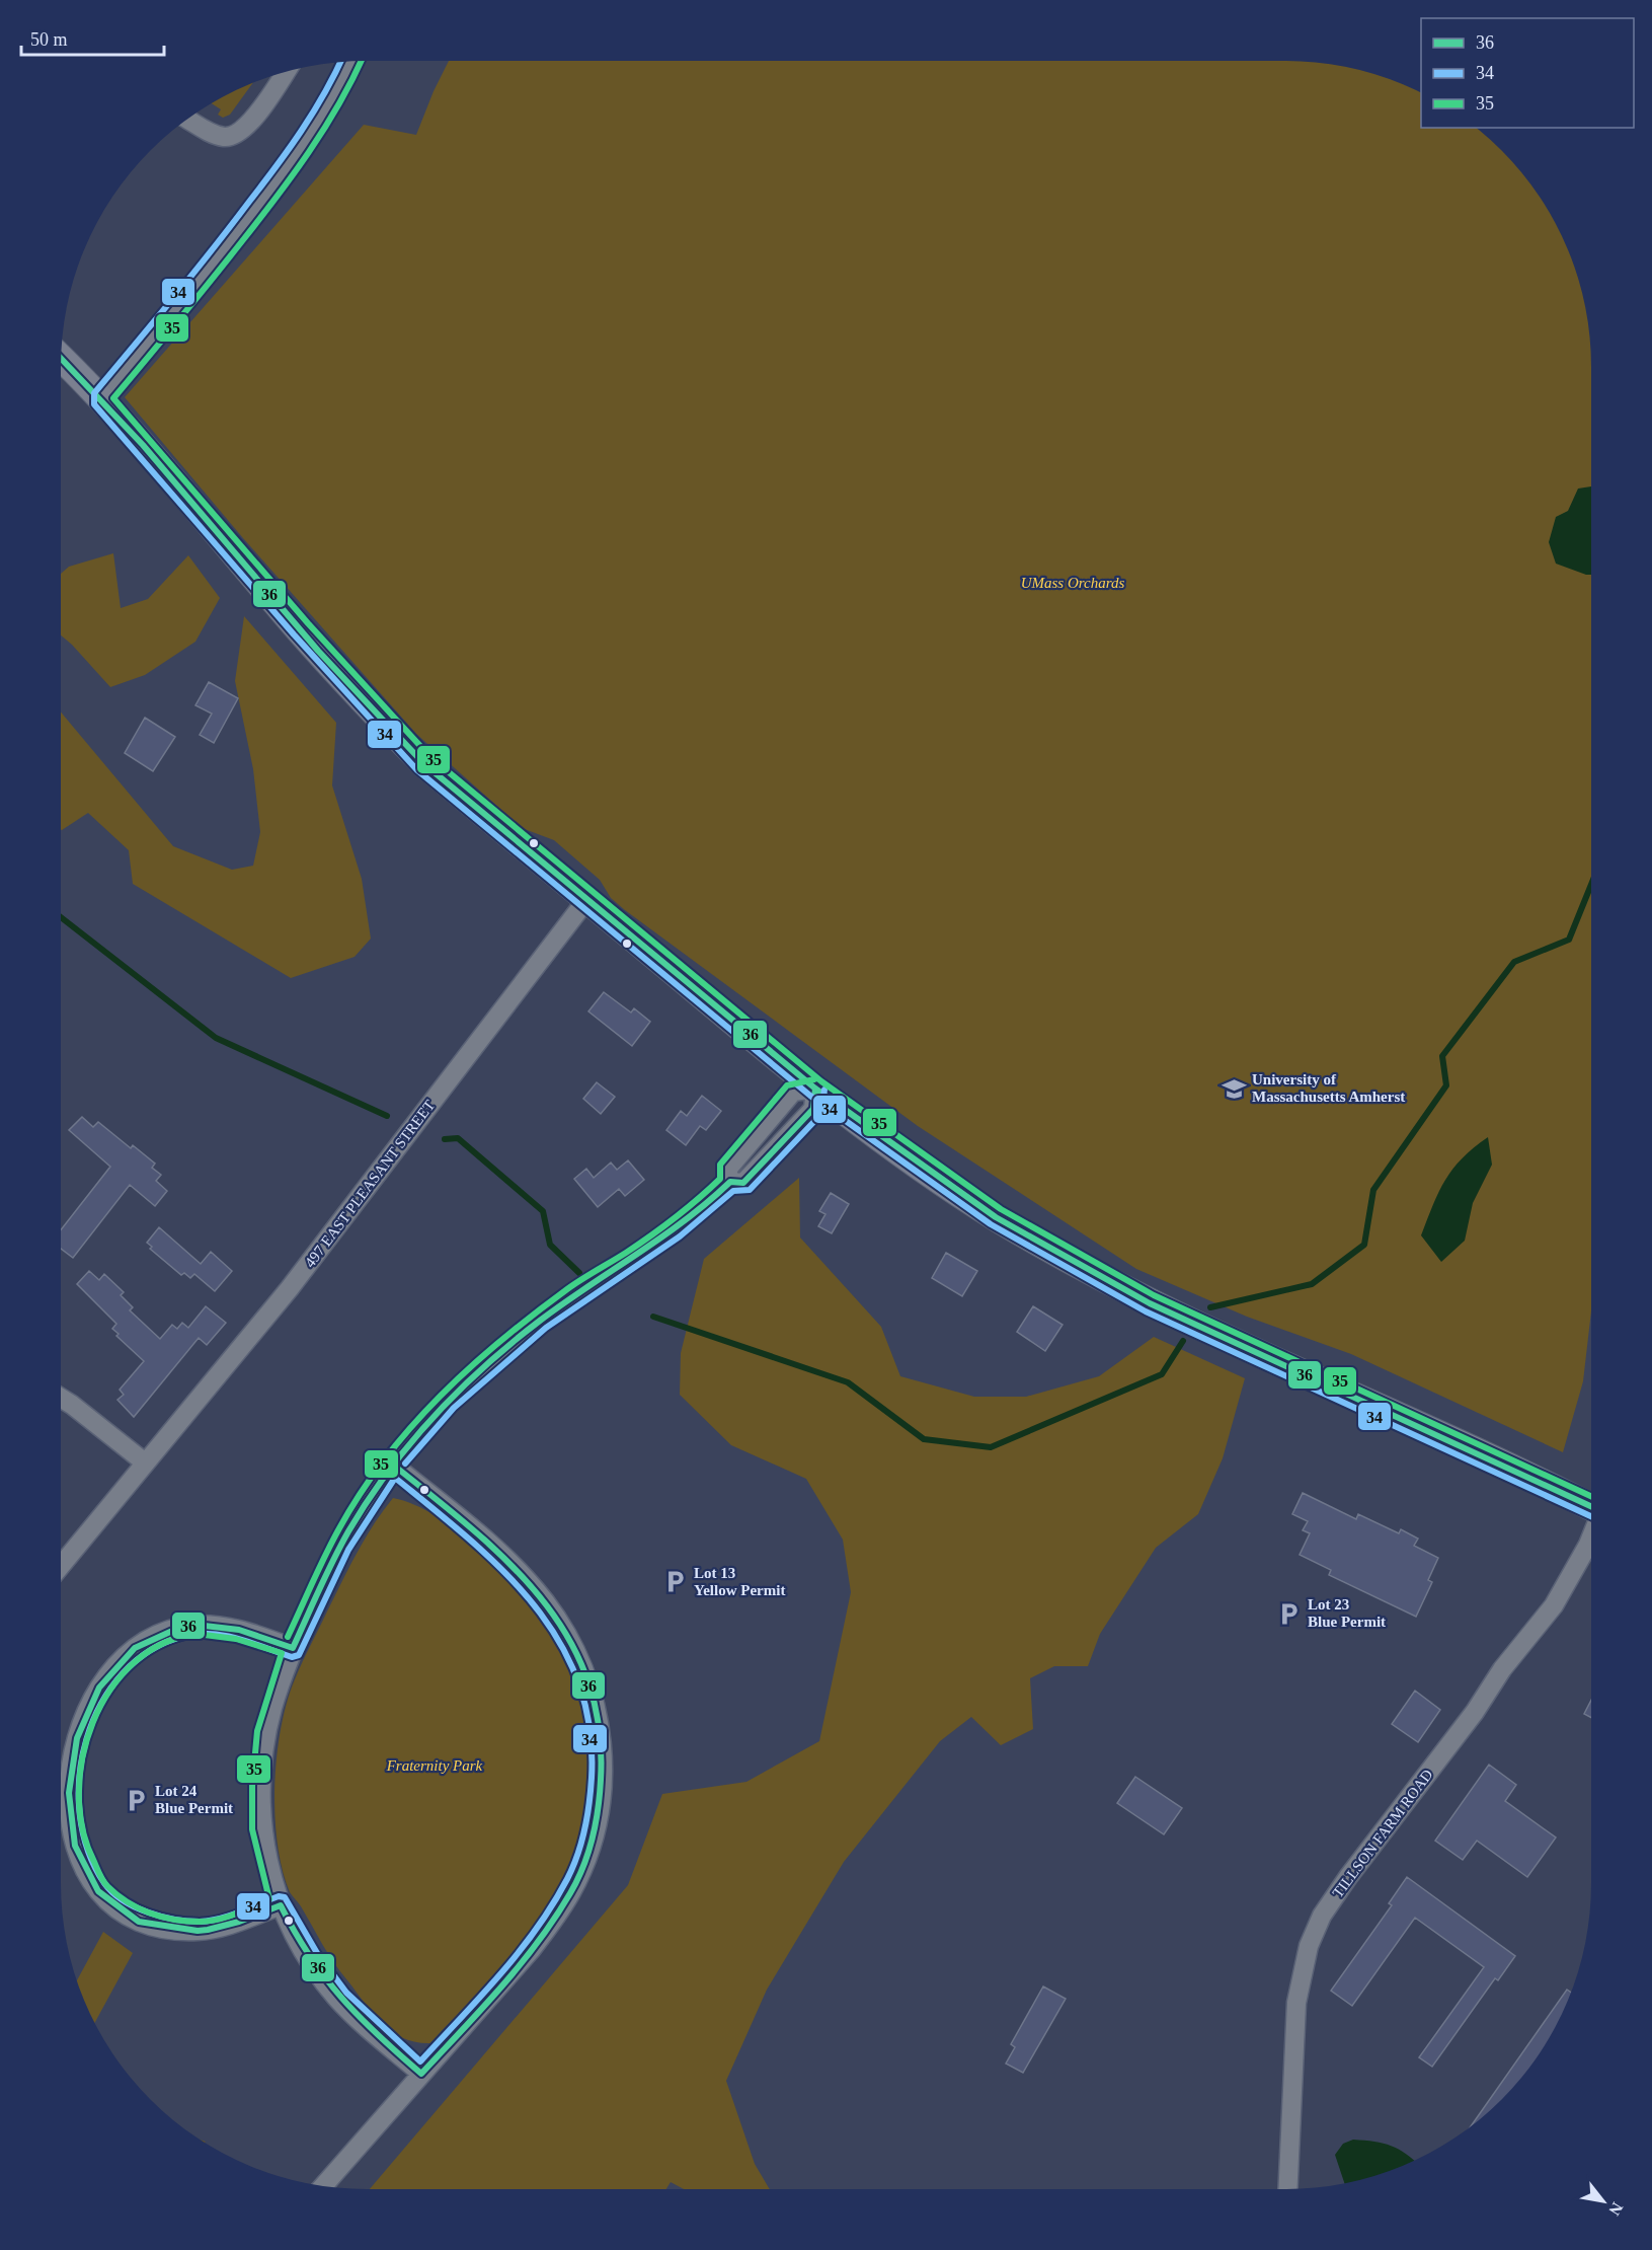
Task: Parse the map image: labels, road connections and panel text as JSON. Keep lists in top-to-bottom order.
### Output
{
  "streets": {
    "street": ["497 EAST PLEASANT STREET", "TILLSON FARM ROAD"]
  },
  "parks": ["UMass Orchards", "Fraternity Park"],
  "places": {
    "school or university": ["University of Massachusetts Amherst"],
    "parking": ["Lot 13 Yellow Permit", "Lot 23 Blue Permit", "Lot 24 Blue Permit"]
  },
  "lines": ["transit line 35", "transit line 34", "transit line 36"],
  "legend": ["36", "34", "35"],
  "scale_bar": "50 m",
  "north": "bottom right"
}
